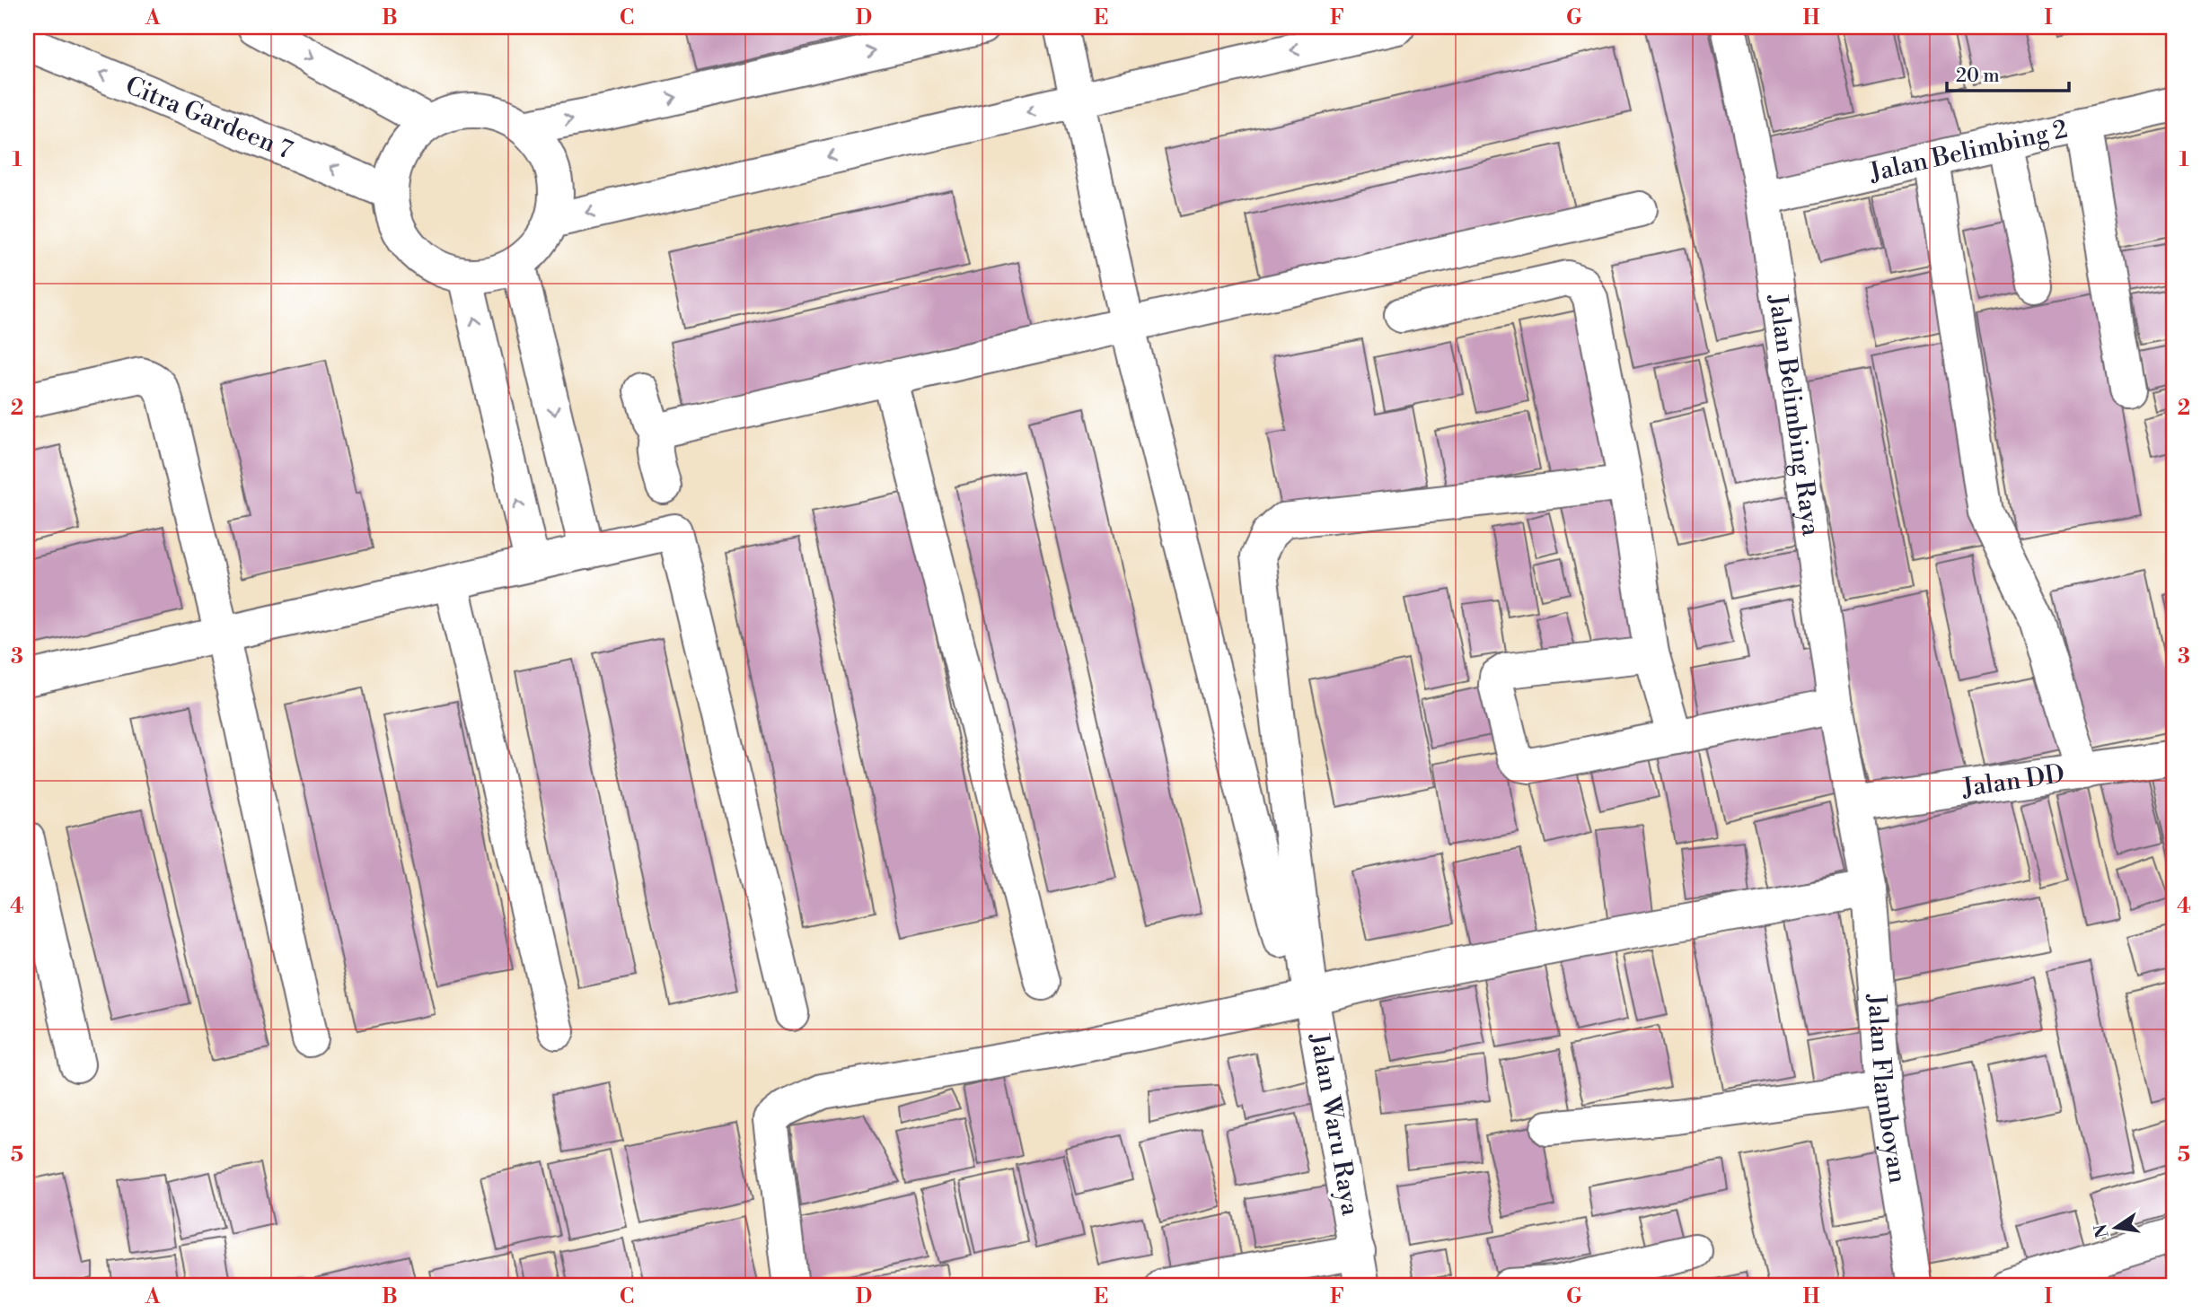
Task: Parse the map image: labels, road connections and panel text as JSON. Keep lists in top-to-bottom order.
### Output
{
  "streets": {
    "street": [
      "Citra Gardeen 7",
      "Jalan Belimbing 2",
      "Jalan Belimbing Raya",
      "Jalan DD",
      "Jalan Flamboyan",
      "Jalan Waru Raya"
    ]
  },
  "crossings": [
    ["Jalan Belimbing 2", "Jalan Belimbing Raya"],
    ["Jalan Belimbing Raya", "Jalan DD"],
    ["Jalan Belimbing Raya", "Jalan Flamboyan"],
    ["Jalan DD", "Jalan Flamboyan"]
  ],
  "scale_bar": "20 m",
  "north": "left",
  "grid": {
    "columns": [
      "A",
      "B",
      "C",
      "D",
      "E",
      "F",
      "G",
      "H",
      "I"
    ],
    "rows": [
      "1",
      "2",
      "3",
      "4",
      "5"
    ]
  }
}
